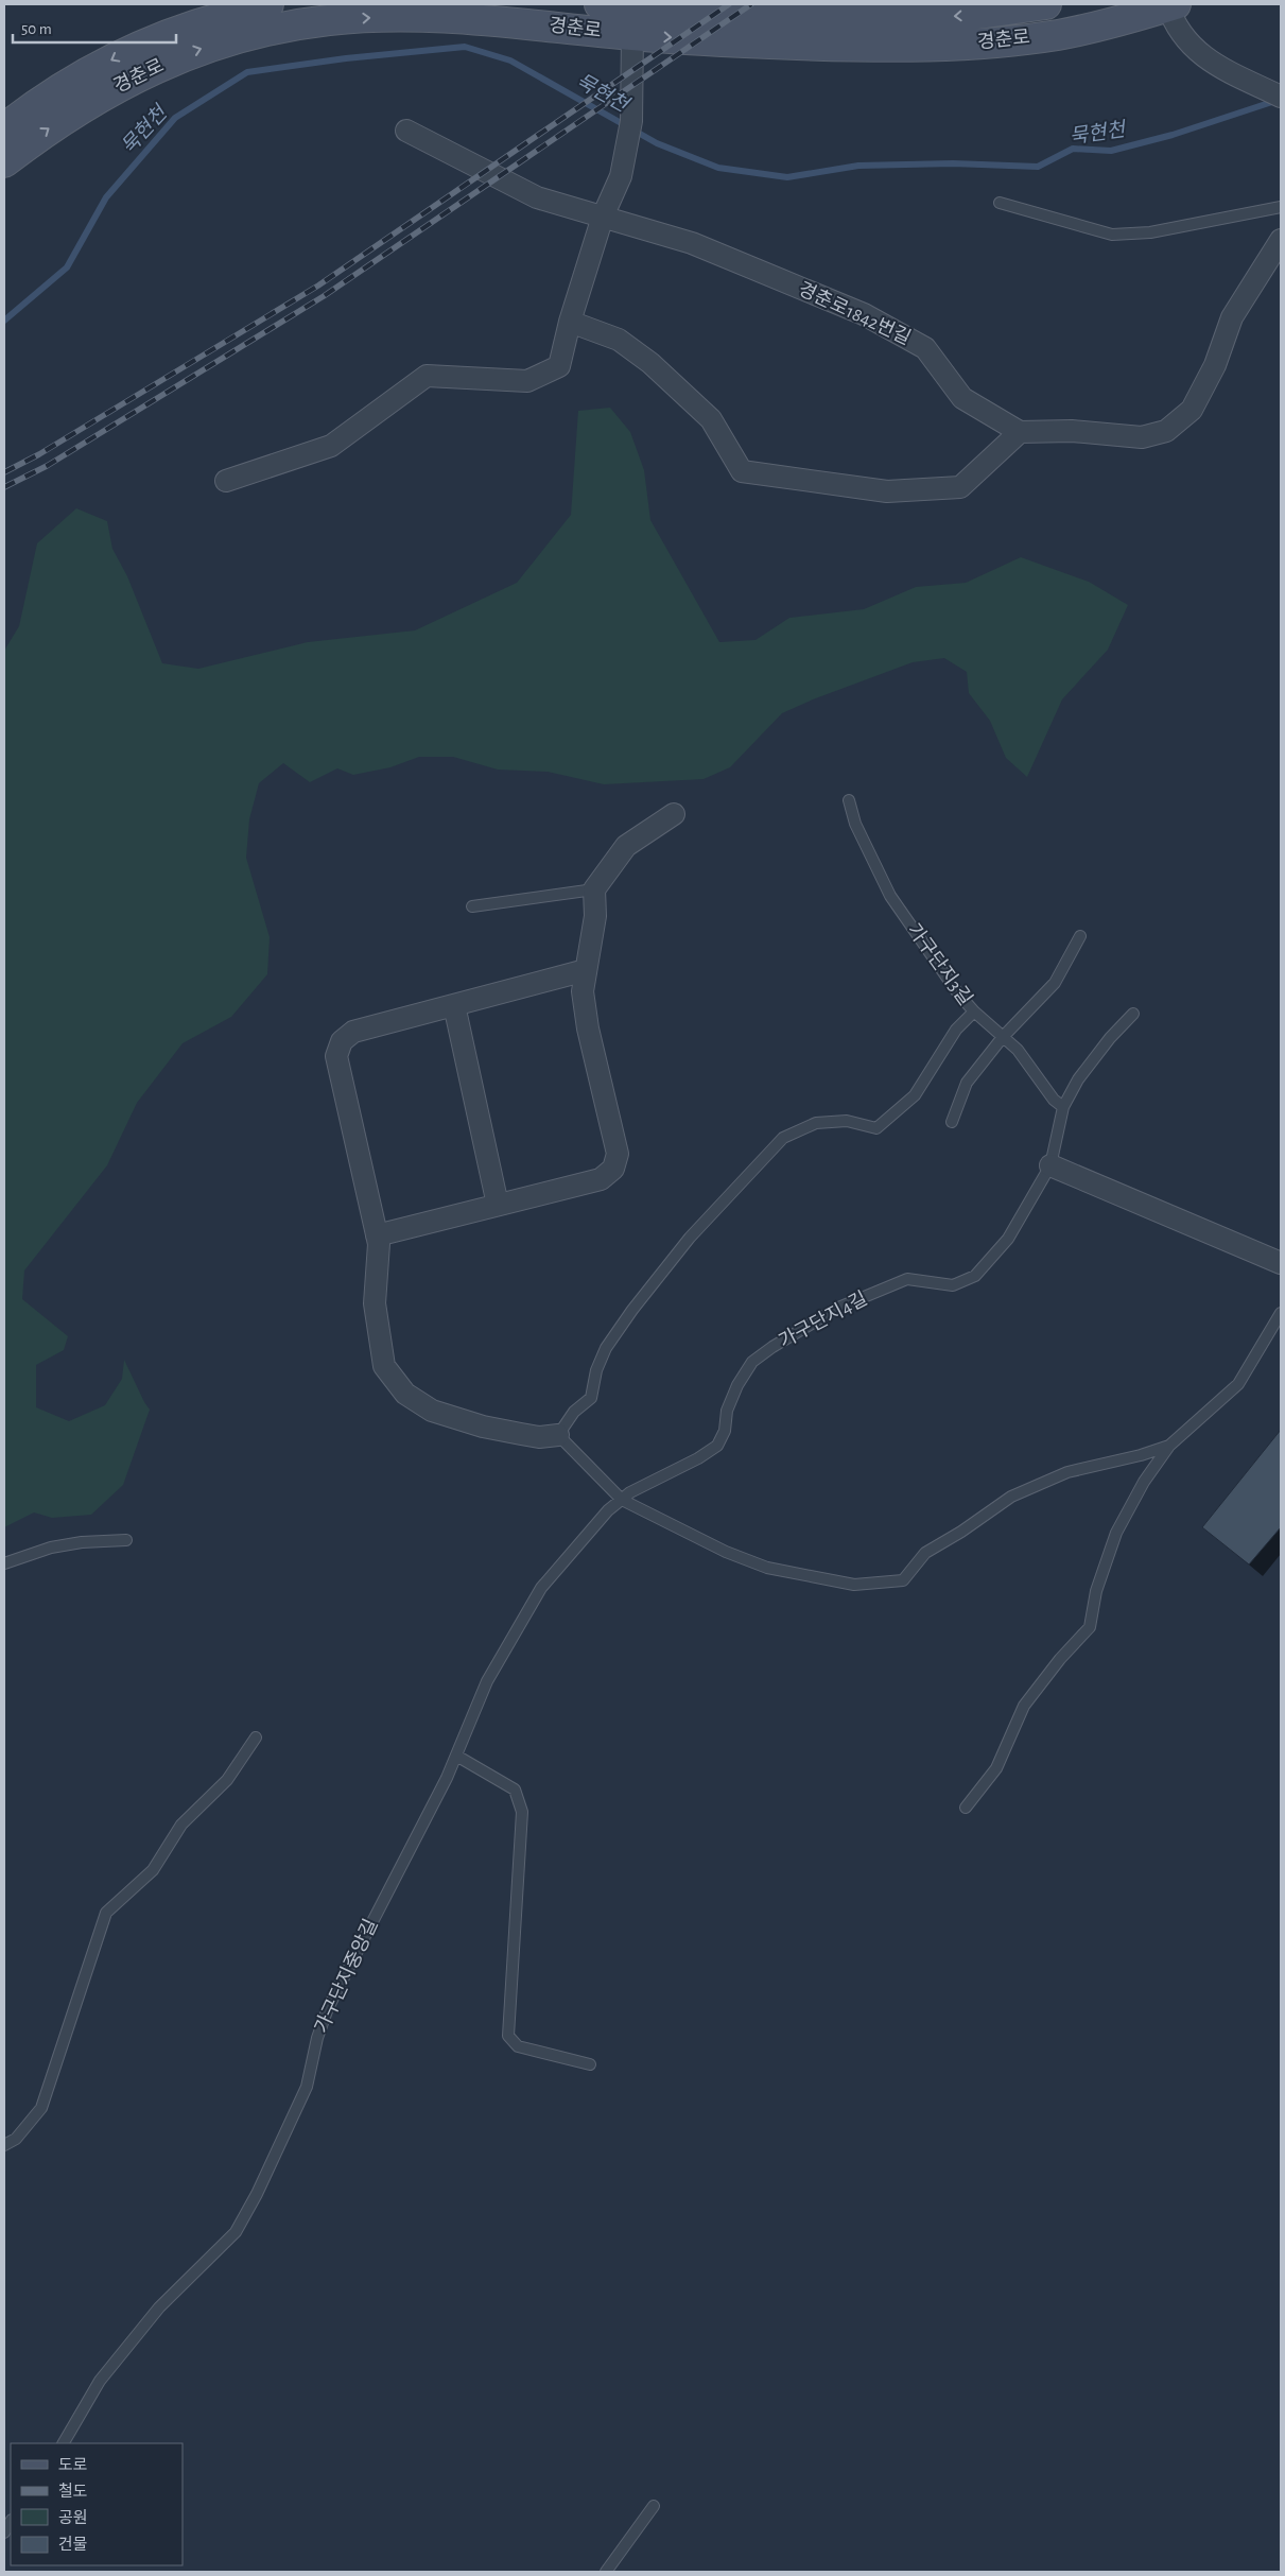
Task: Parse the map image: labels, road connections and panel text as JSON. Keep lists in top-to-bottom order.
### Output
{
  "streets": {
    "street": ["경춘로", "경춘로1842번길"],
    "lane": ["가구단지3길", "가구단지4길", "가구단지중앙길"]
  },
  "crossings": [
    ["가구단지3길", "가구단지4길"],
    ["가구단지4길", "가구단지중앙길"]
  ],
  "water": ["묵현천"],
  "legend": [
    "도로",
    "철도",
    "공원",
    "건물"
  ],
  "scale_bar": "50 m"
}
